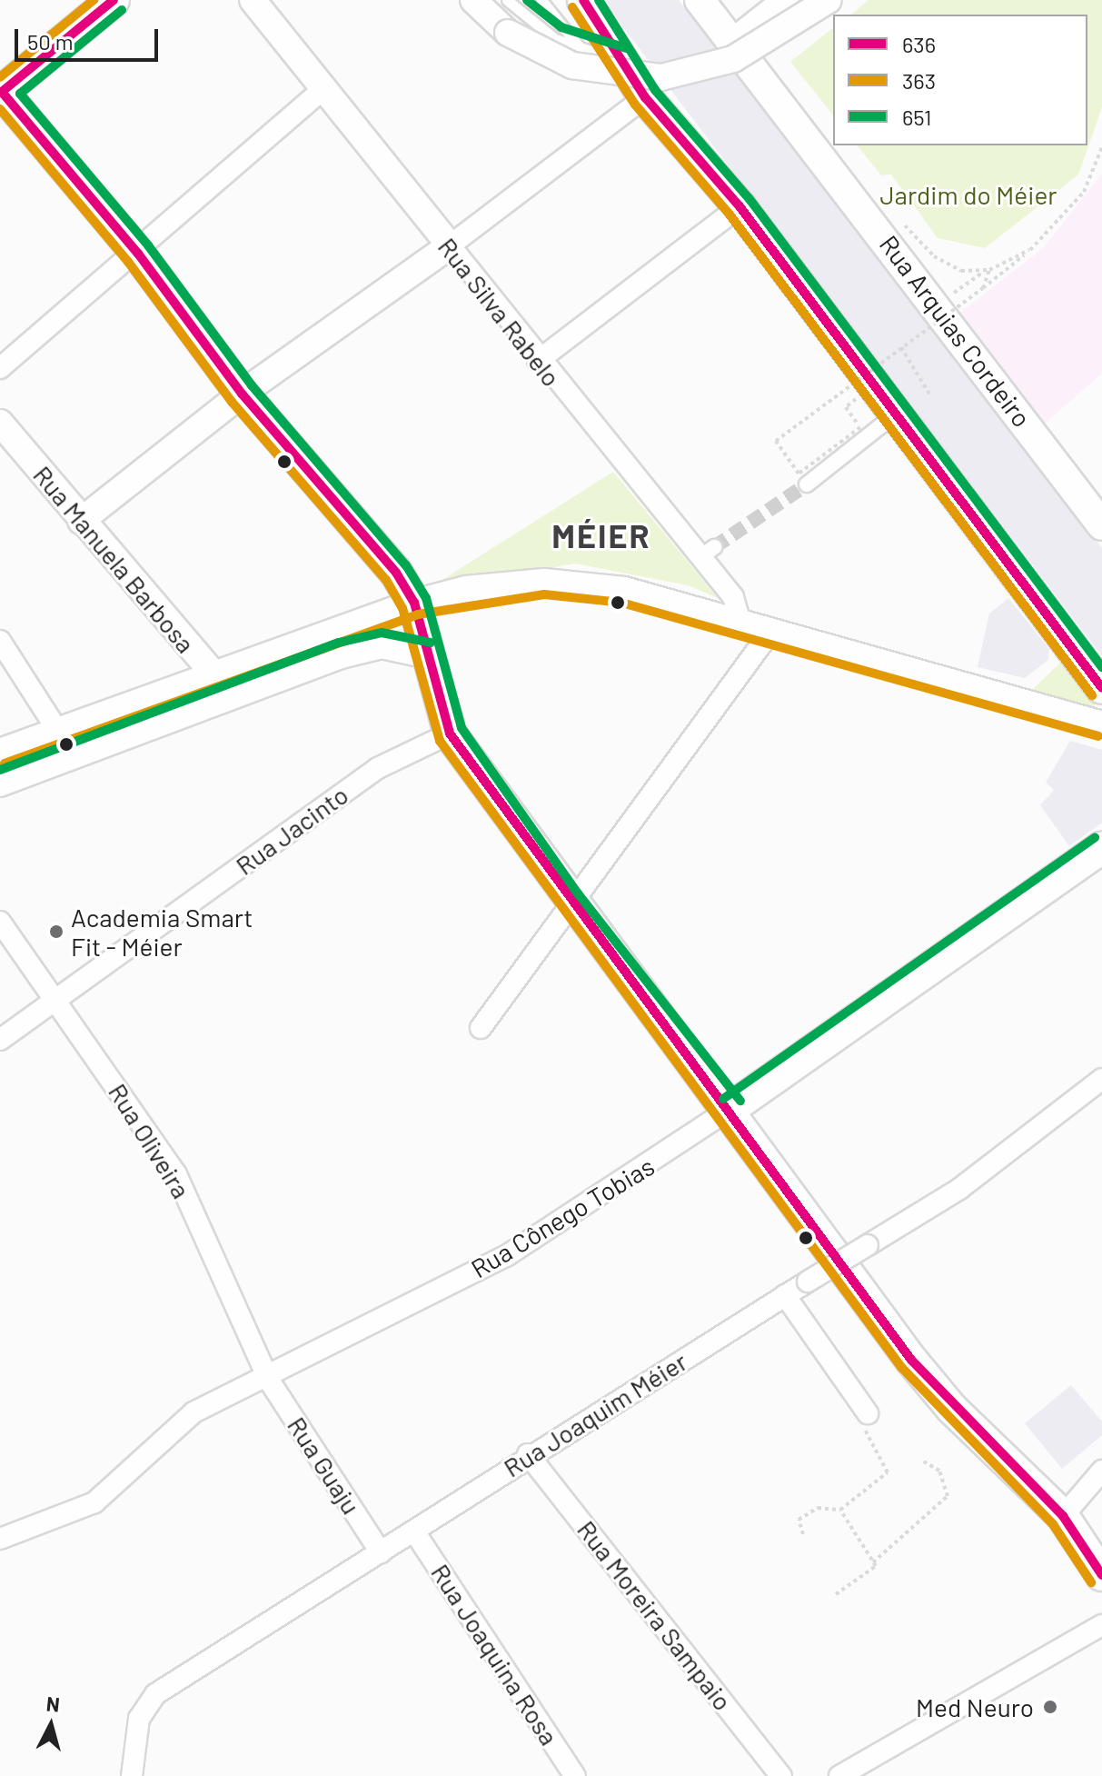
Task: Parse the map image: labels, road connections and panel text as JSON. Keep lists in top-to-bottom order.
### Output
{
  "streets": {
    "main road": ["Rua Arquias Cordeiro", "Rua Cônego Tobias"],
    "street": [
      "Rua Silva Rabelo",
      "Rua Manuela Barbosa",
      "Rua Jacinto",
      "Rua Oliveira",
      "Rua Joaquim Méier",
      "Rua Guaju",
      "Rua Moreira Sampaio",
      "Rua Joaquina Rosa"
    ]
  },
  "crossings": [
    ["Rua Jacinto", "Rua Oliveira"],
    ["Rua Oliveira", "Rua Cônego Tobias"],
    ["Rua Oliveira", "Rua Guaju"],
    ["Rua Cônego Tobias", "Rua Guaju"],
    ["Rua Joaquim Méier", "Rua Guaju"],
    ["Rua Joaquim Méier", "Rua Moreira Sampaio"],
    ["Rua Joaquim Méier", "Rua Joaquina Rosa"]
  ],
  "districts": ["MÉIER"],
  "parks": ["Jardim do Méier"],
  "places": ["Academia Smart Fit - Méier", "Med Neuro"],
  "lines": ["transit line 636", "transit line 363", "transit line 651"],
  "legend": ["636", "363", "651"],
  "scale_bar": "50 m",
  "north": "top"
}
